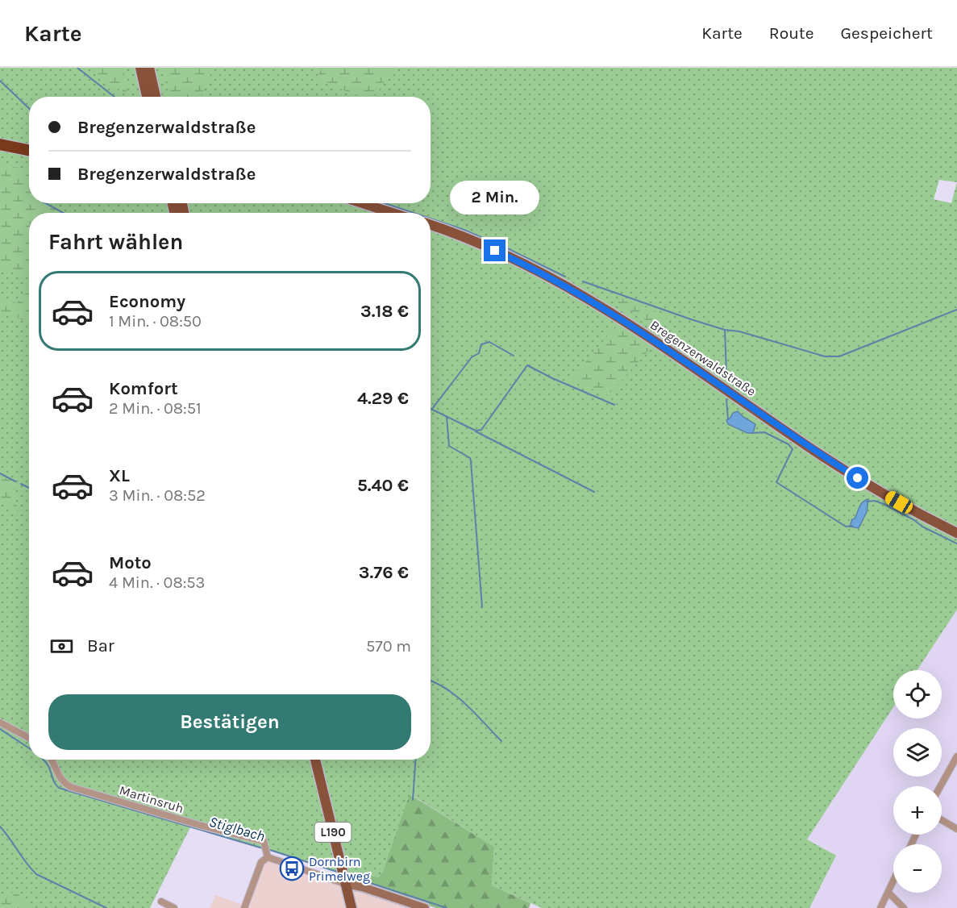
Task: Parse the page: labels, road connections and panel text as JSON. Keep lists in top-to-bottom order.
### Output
{
  "streets": {
    "main road": ["Bregenzerwaldstraße", "L190"],
    "street": ["Martinsruh"]
  },
  "water": ["Stiglbach"],
  "places": {
    "bus stop": ["Dornbirn Primelweg"]
  },
  "page": {
    "header": "Karte",
    "nav": ["Karte", "Route", "Gespeichert"],
    "banner": ["Bregenzerwaldstraße", "Bregenzerwaldstraße"],
    "bubble": "2 Min.",
    "heading": "Fahrt wählen",
    "list": [
      {
        "name": "Economy",
        "note": "1 Min. · 08:50",
        "value": "3.18 €"
      },
      {
        "name": "Komfort",
        "note": "2 Min. · 08:51",
        "value": "4.29 €"
      },
      {
        "name": "XL",
        "note": "3 Min. · 08:52",
        "value": "5.40 €"
      },
      {
        "name": "Moto",
        "note": "4 Min. · 08:53",
        "value": "3.76 €"
      }
    ],
    "pay": ["Bar", "570 m"],
    "map_buttons": ["+", "−"],
    "buttons": "Bestätigen"
  }
}
